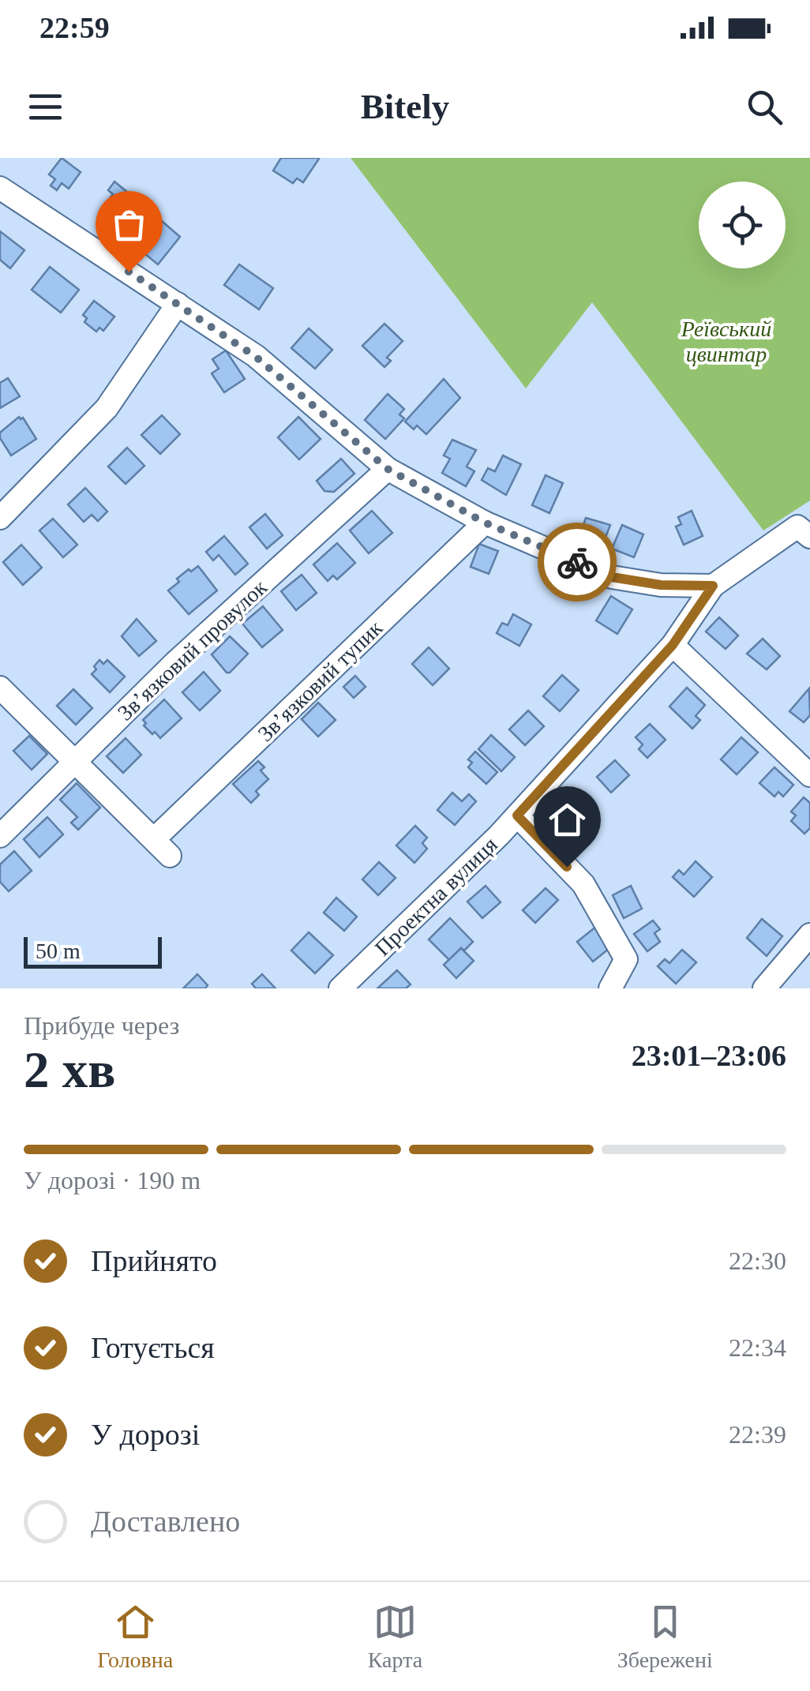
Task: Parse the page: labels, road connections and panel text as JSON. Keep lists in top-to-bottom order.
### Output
{
  "streets": {
    "street": ["Звʼязковий провулок", "Звʼязковий тупик", "Проектна вулиця"]
  },
  "parks": ["Реївський цвинтар"],
  "scale_bar": "50 m",
  "page": {
    "status": "22:59",
    "header": "Bitely",
    "scale": "50 m",
    "heading": ["2 хв", "Прибуде через", "23:01–23:06"],
    "bar": "У дорозі · 190 m",
    "list": [
      ["Прийнято", "22:30"],
      ["Готується", "22:34"],
      ["У дорозі", "22:39"],
      "Доставлено"
    ],
    "tabs": ["Головна", "Карта", "Збережені"]
  }
}
